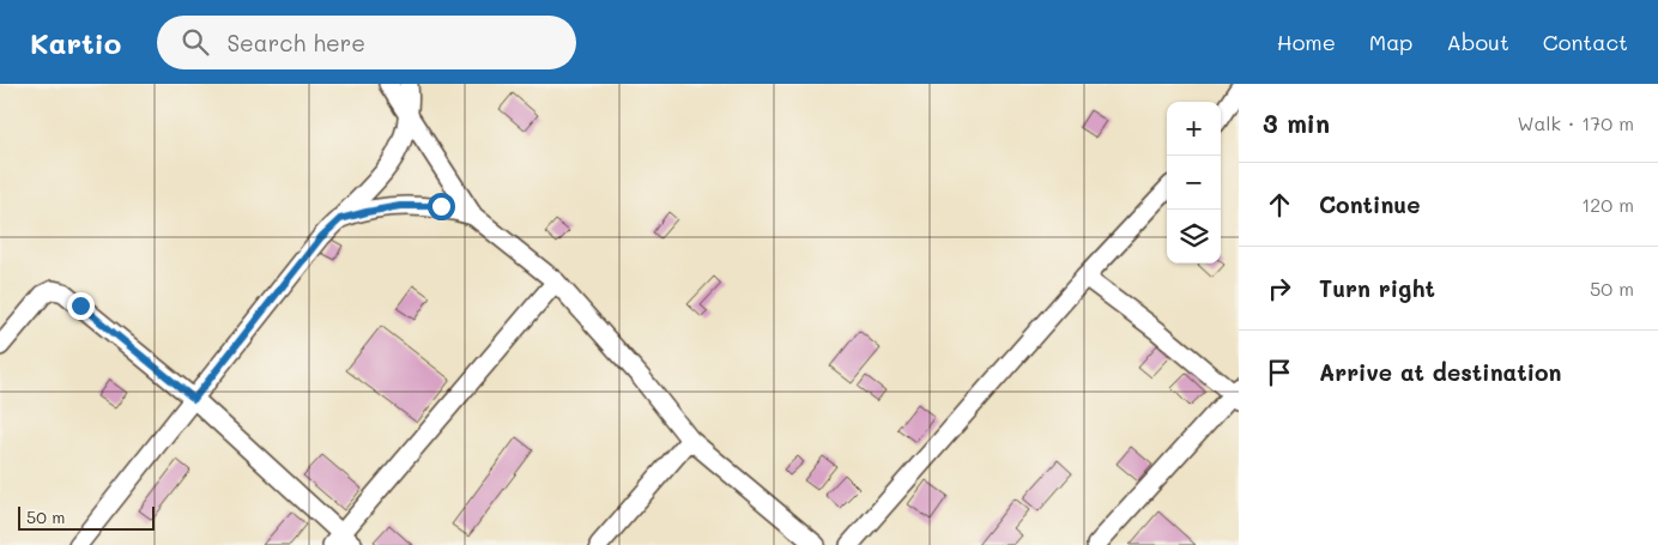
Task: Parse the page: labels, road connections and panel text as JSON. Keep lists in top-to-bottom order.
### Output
{
  "scale_bar": "50 m",
  "page": {
    "header": "Kartio",
    "search": "Search here",
    "nav": [
      "Home",
      "Map",
      "About",
      "Contact"
    ],
    "heading": ["3 min", "Walk · 170 m"],
    "map_buttons": ["+", "−"],
    "list": [
      ["Continue", "120 m"],
      ["Turn right", "50 m"],
      "Arrive at destination"
    ],
    "scale": "50 m"
  }
}
